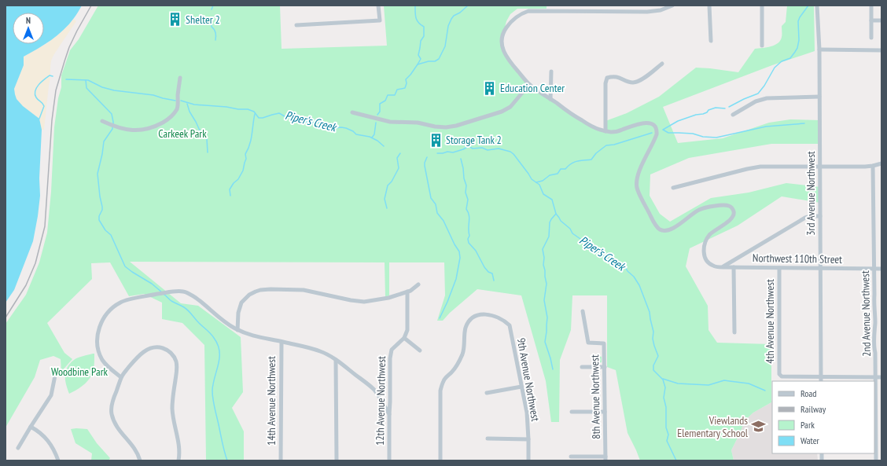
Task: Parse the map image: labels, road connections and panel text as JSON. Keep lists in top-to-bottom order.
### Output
{
  "streets": {
    "street": [
      "3rd Avenue Northwest",
      "Northwest 110th Street",
      "2nd Avenue Northwest",
      "4th Avenue Northwest",
      "9th Avenue Northwest",
      "8th Avenue Northwest",
      "14th Avenue Northwest",
      "12th Avenue Northwest"
    ]
  },
  "crossings": [
    ["3rd Avenue Northwest", "Northwest 110th Street"],
    ["3rd Avenue Northwest", "4th Avenue Northwest"],
    ["Northwest 110th Street", "2nd Avenue Northwest"],
    ["Northwest 110th Street", "4th Avenue Northwest"]
  ],
  "water": ["Piper's Creek"],
  "parks": ["Carkeek Park", "Woodbine Park"],
  "places": {
    "building": ["Shelter 2", "Education Center", "Storage Tank 2"],
    "school or university": ["Viewlands Elementary School"]
  },
  "legend": [
    "Road",
    "Railway",
    "Park",
    "Water"
  ],
  "north": "top"
}
